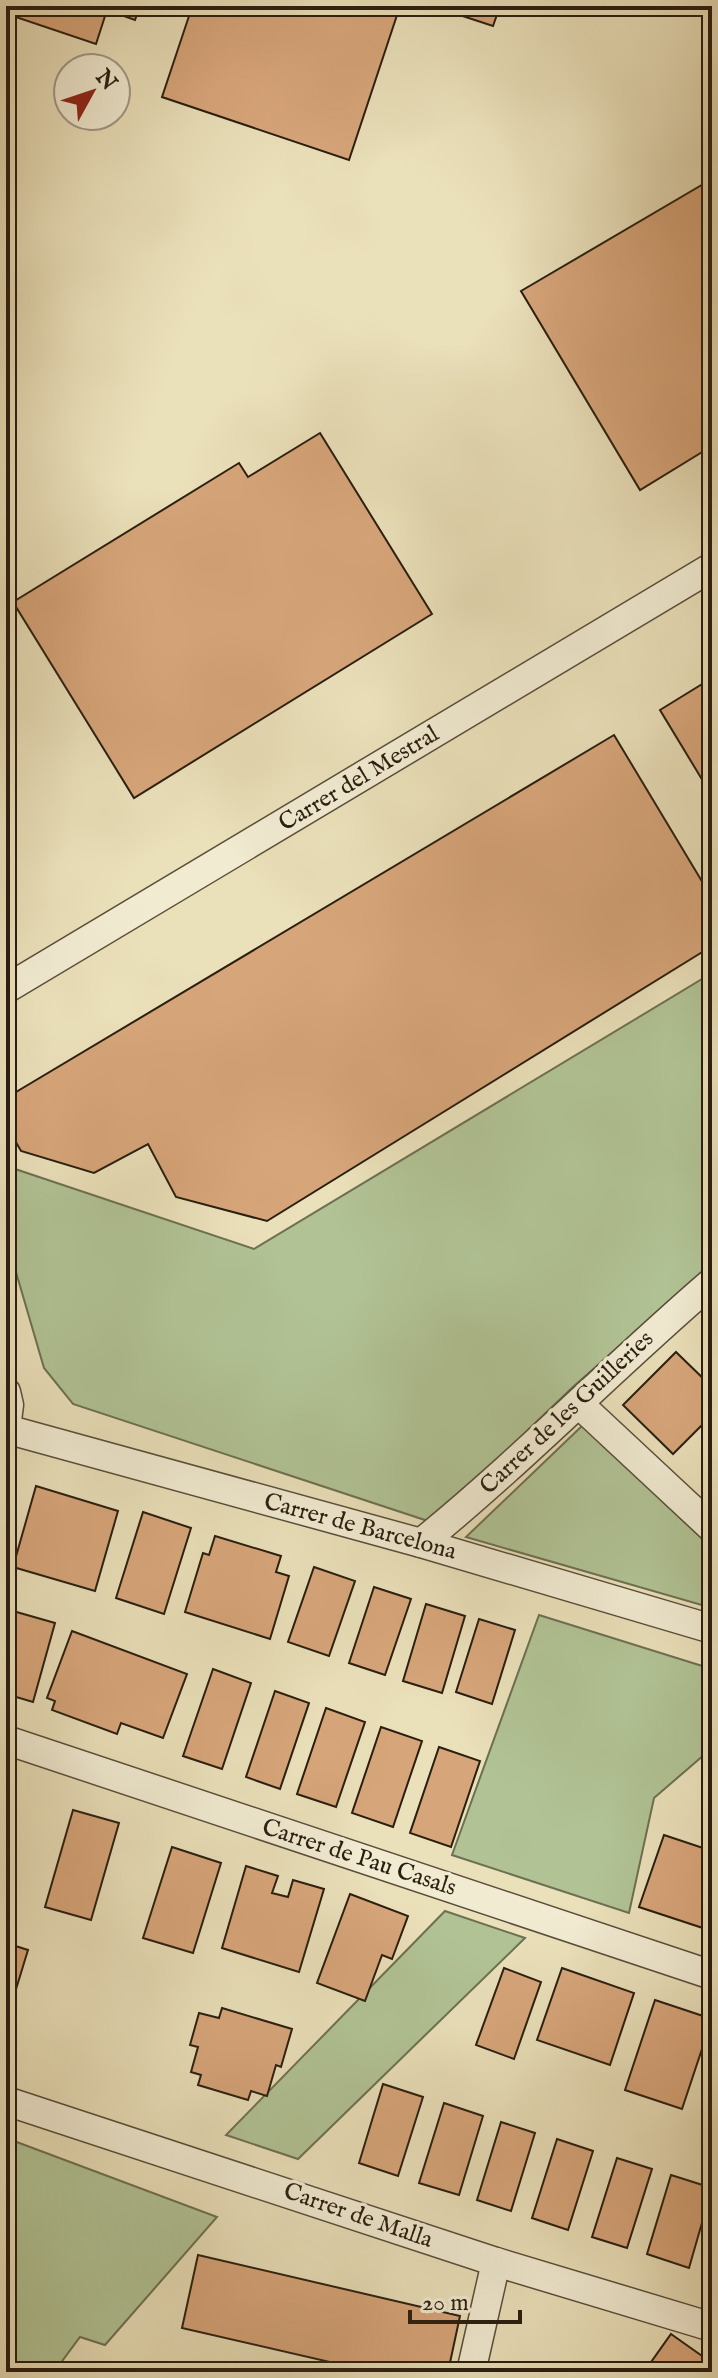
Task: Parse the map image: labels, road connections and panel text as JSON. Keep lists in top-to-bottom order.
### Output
{
  "streets": {
    "street": [
      "Carrer del Mestral",
      "Carrer de les Guilleries",
      "Carrer de Barcelona",
      "Carrer de Pau Casals",
      "Carrer de Malla"
    ]
  },
  "crossings": [
    ["Carrer de les Guilleries", "Carrer de Barcelona"]
  ],
  "scale_bar": "20 m",
  "north": "top right"
}
